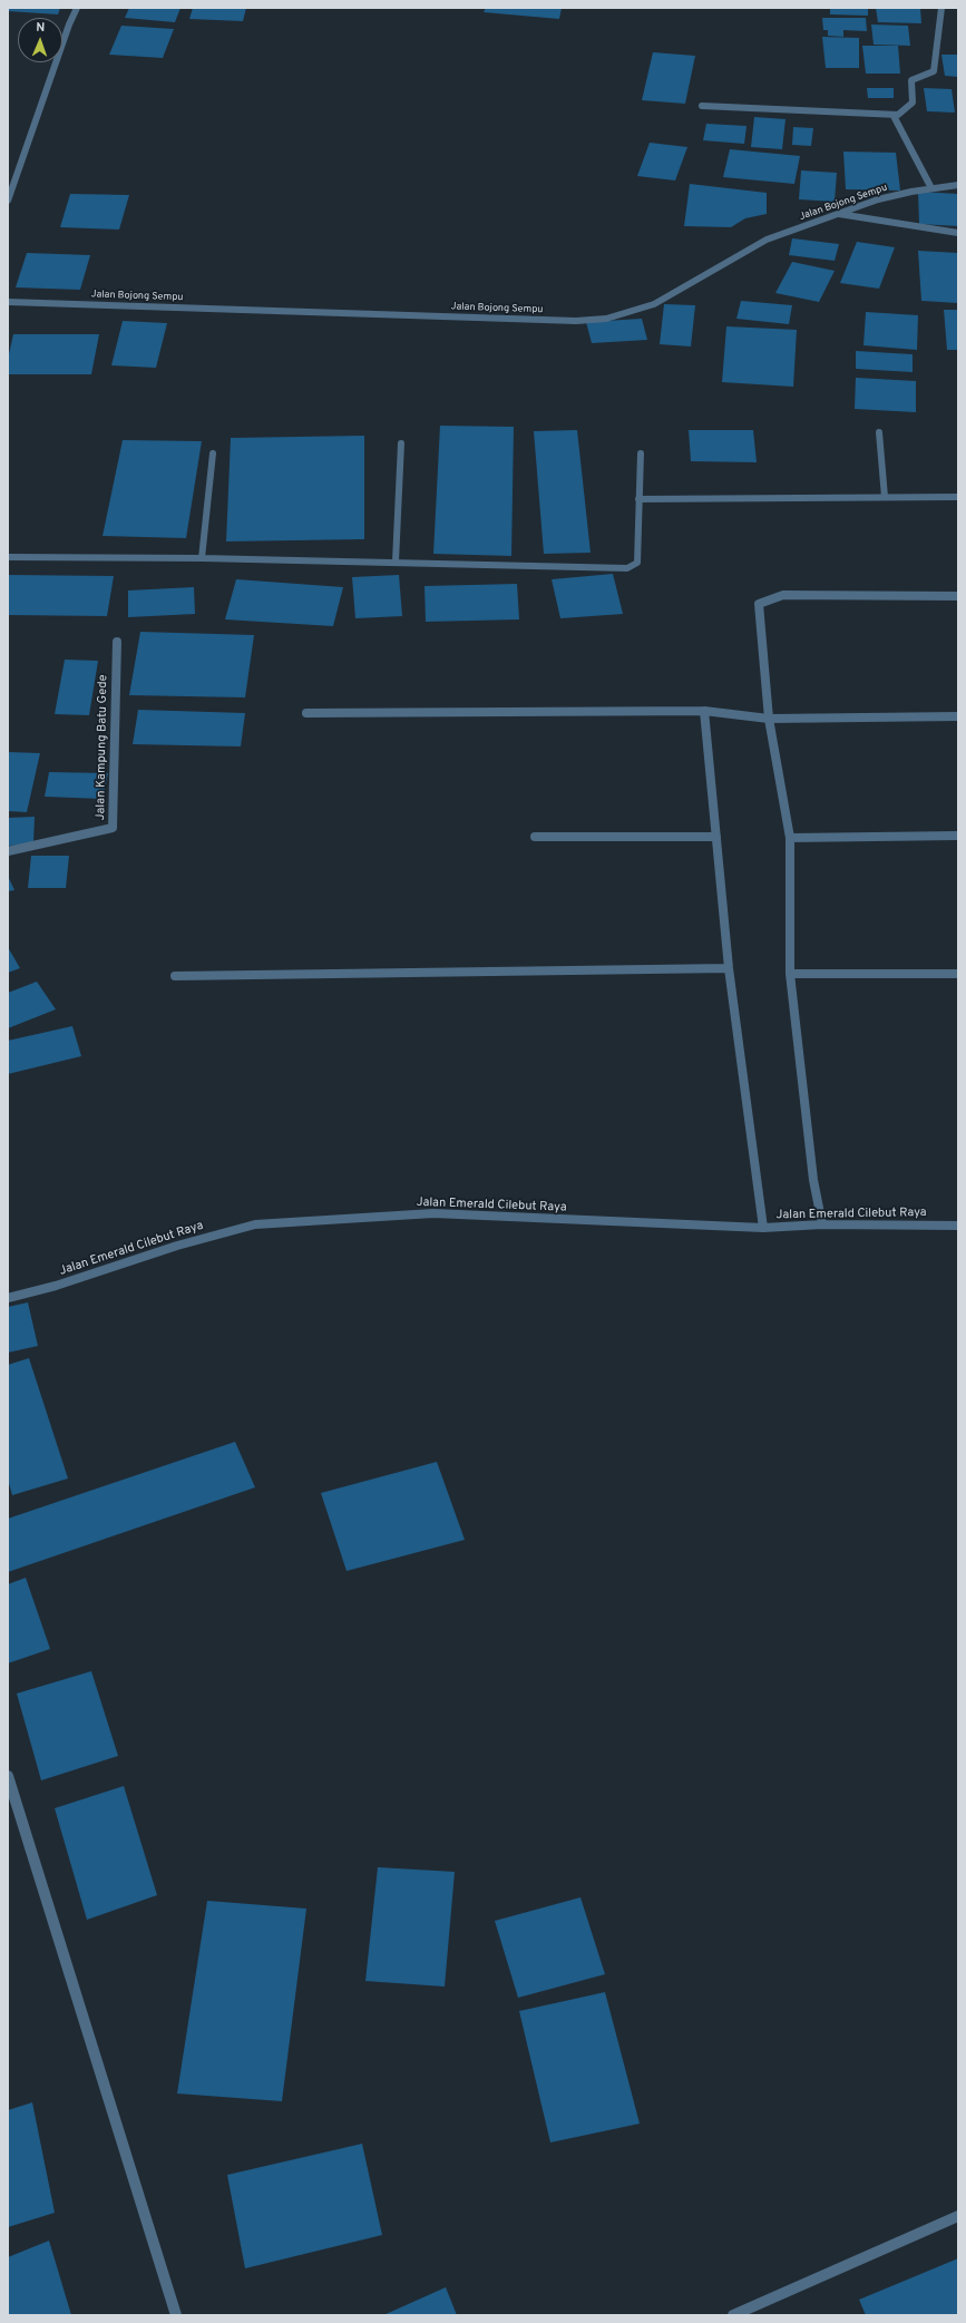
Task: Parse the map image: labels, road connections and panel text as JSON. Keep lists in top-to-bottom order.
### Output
{
  "streets": {
    "street": ["Jalan Bojong Sempu", "Jalan Kampung Batu Gede", "Jalan Emerald Cilebut Raya"]
  },
  "north": "top"
}
